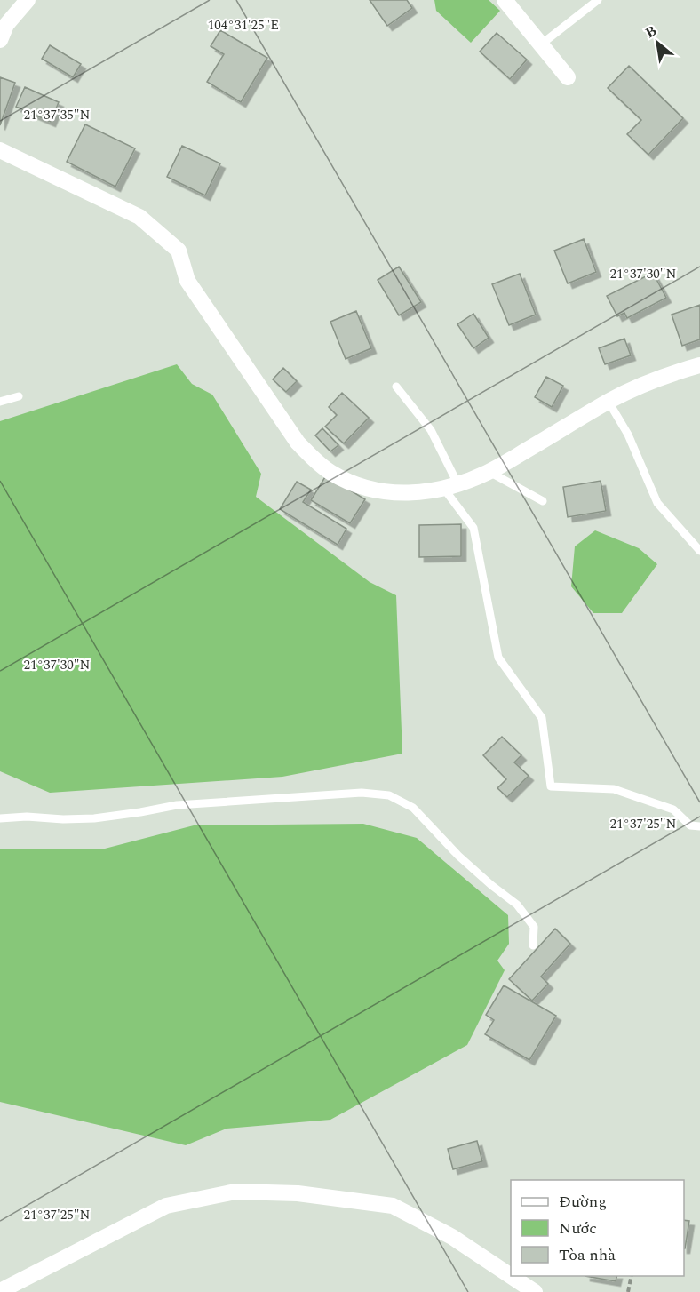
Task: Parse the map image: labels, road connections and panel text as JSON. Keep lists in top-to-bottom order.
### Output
{
  "legend": ["Đường", "Nước", "Tòa nhà"],
  "north": "top left",
  "coordinates": [
    "104°31'25\"E",
    "21°37'35\"N",
    "21°37'30\"N",
    "21°37'25\"N"
  ]
}
